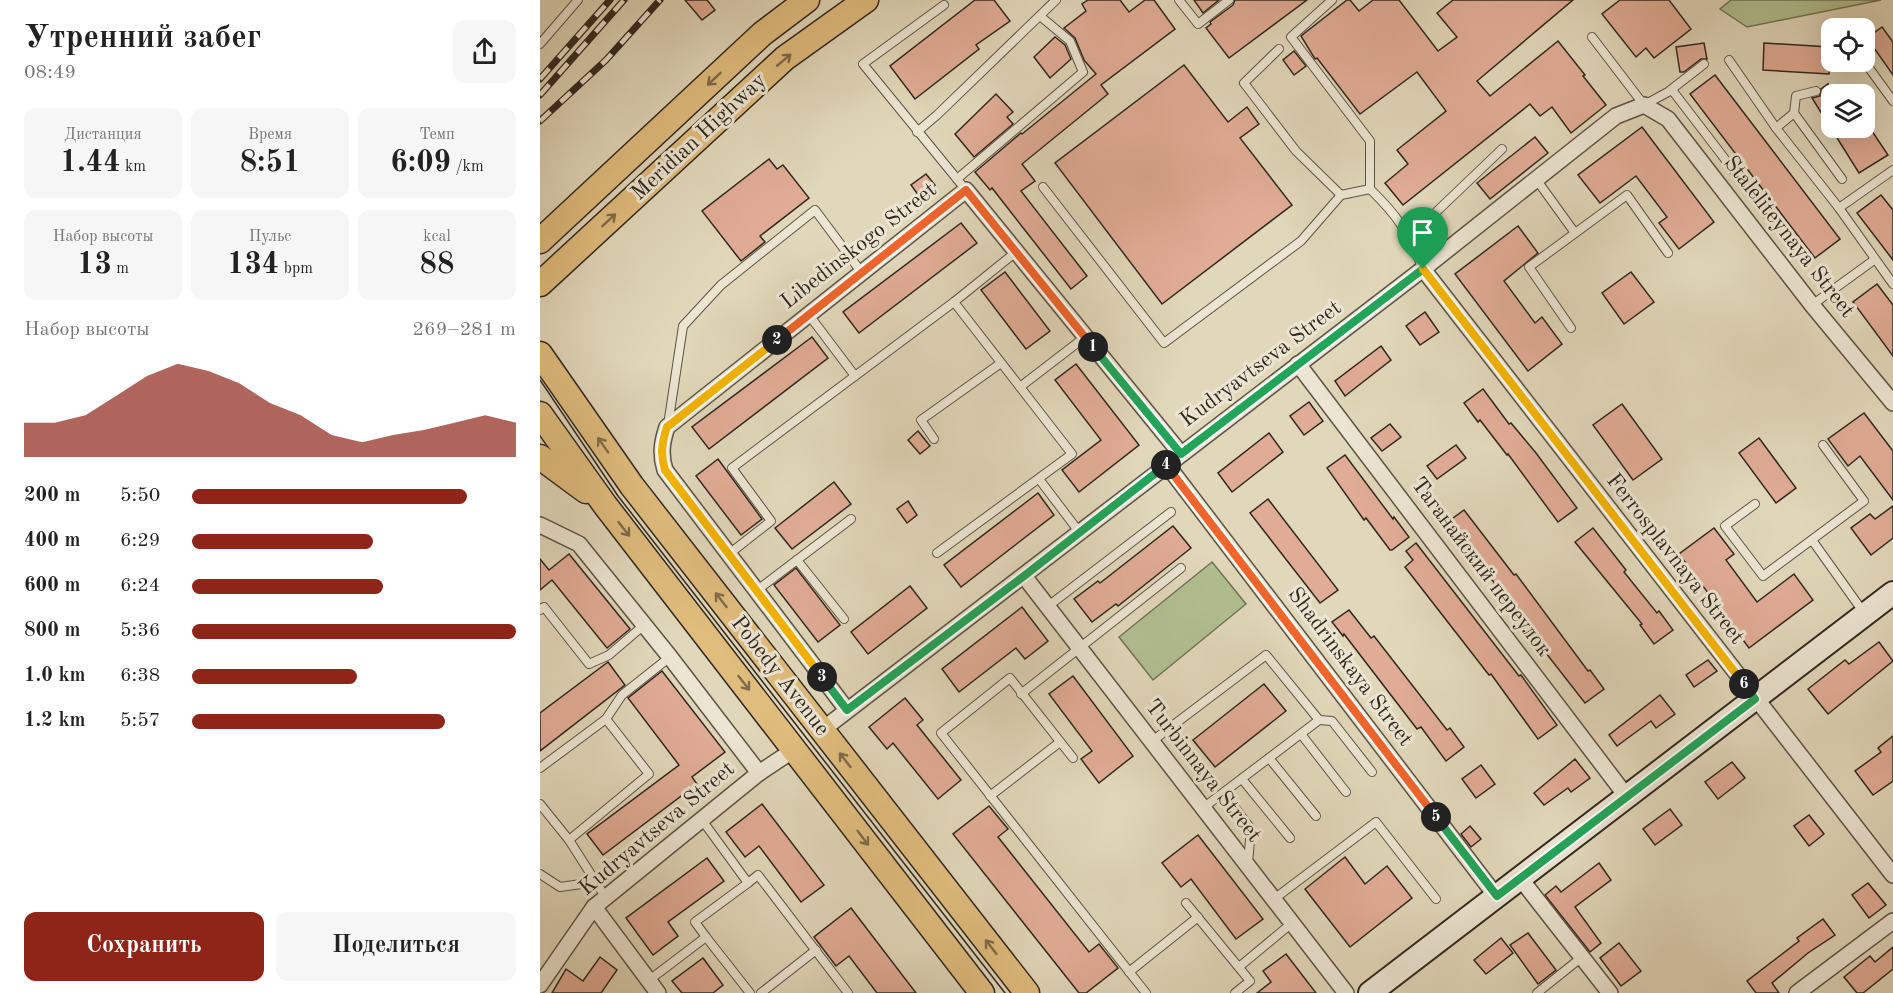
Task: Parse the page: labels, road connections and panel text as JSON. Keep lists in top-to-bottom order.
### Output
{
  "streets": {
    "main road": ["Meridian Highway", "Pobedy Avenue"],
    "street": [
      "Staleliteynaya Street",
      "Libedinskogo Street",
      "Kudryavtseva Street",
      "Ferrosplavnaya Street",
      "Таганайский переулок",
      "Shadrinskaya Street",
      "Turbinnaya Street"
    ]
  },
  "crossings": [
    ["Staleliteynaya Street", "Kudryavtseva Street"],
    ["Kudryavtseva Street", "Ferrosplavnaya Street"],
    ["Kudryavtseva Street", "Таганайский переулок"],
    ["Kudryavtseva Street", "Shadrinskaya Street"],
    ["Kudryavtseva Street", "Pobedy Avenue"],
    ["Kudryavtseva Street", "Turbinnaya Street"]
  ],
  "page": {
    "heading": ["Утренний забег", "08:49"],
    "stats": [
      ["Дистанция", "1.44 km"],
      ["Время", "8:51"],
      ["Темп", "6:09 /km"],
      ["Набор высоты", "13 m"],
      ["Пульс", "134 bpm"],
      ["kcal", "88"]
    ],
    "chart": ["Набор высоты", "269–281 m"],
    "pins": [
      "2",
      "1",
      "4",
      "3",
      "6",
      "5"
    ],
    "list": [
      {
        "name": "200 m",
        "note": "5:50"
      },
      {
        "name": "400 m",
        "note": "6:29"
      },
      {
        "name": "600 m",
        "note": "6:24"
      },
      {
        "name": "800 m",
        "note": "5:36"
      },
      {
        "name": "1.0 km",
        "note": "6:38"
      },
      {
        "name": "1.2 km",
        "note": "5:57"
      }
    ],
    "buttons": ["Сохранить", "Поделиться"]
  }
}
